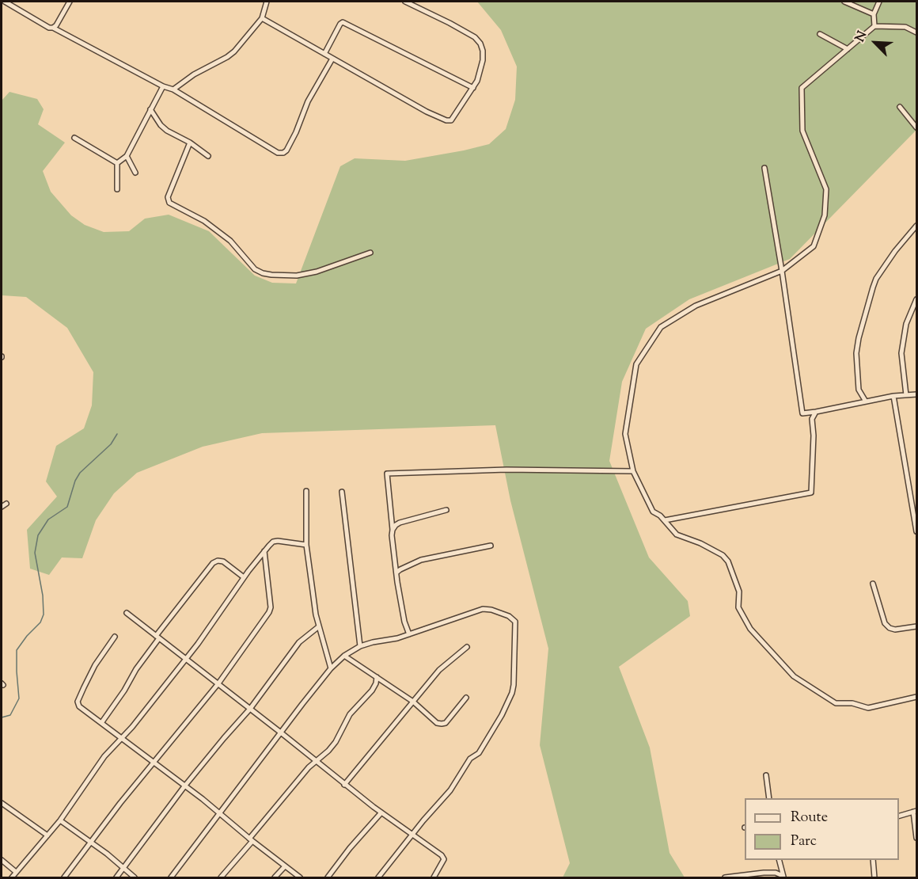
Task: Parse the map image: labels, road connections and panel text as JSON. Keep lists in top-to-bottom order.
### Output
{
  "legend": ["Route", "Parc"],
  "north": "top left"
}
